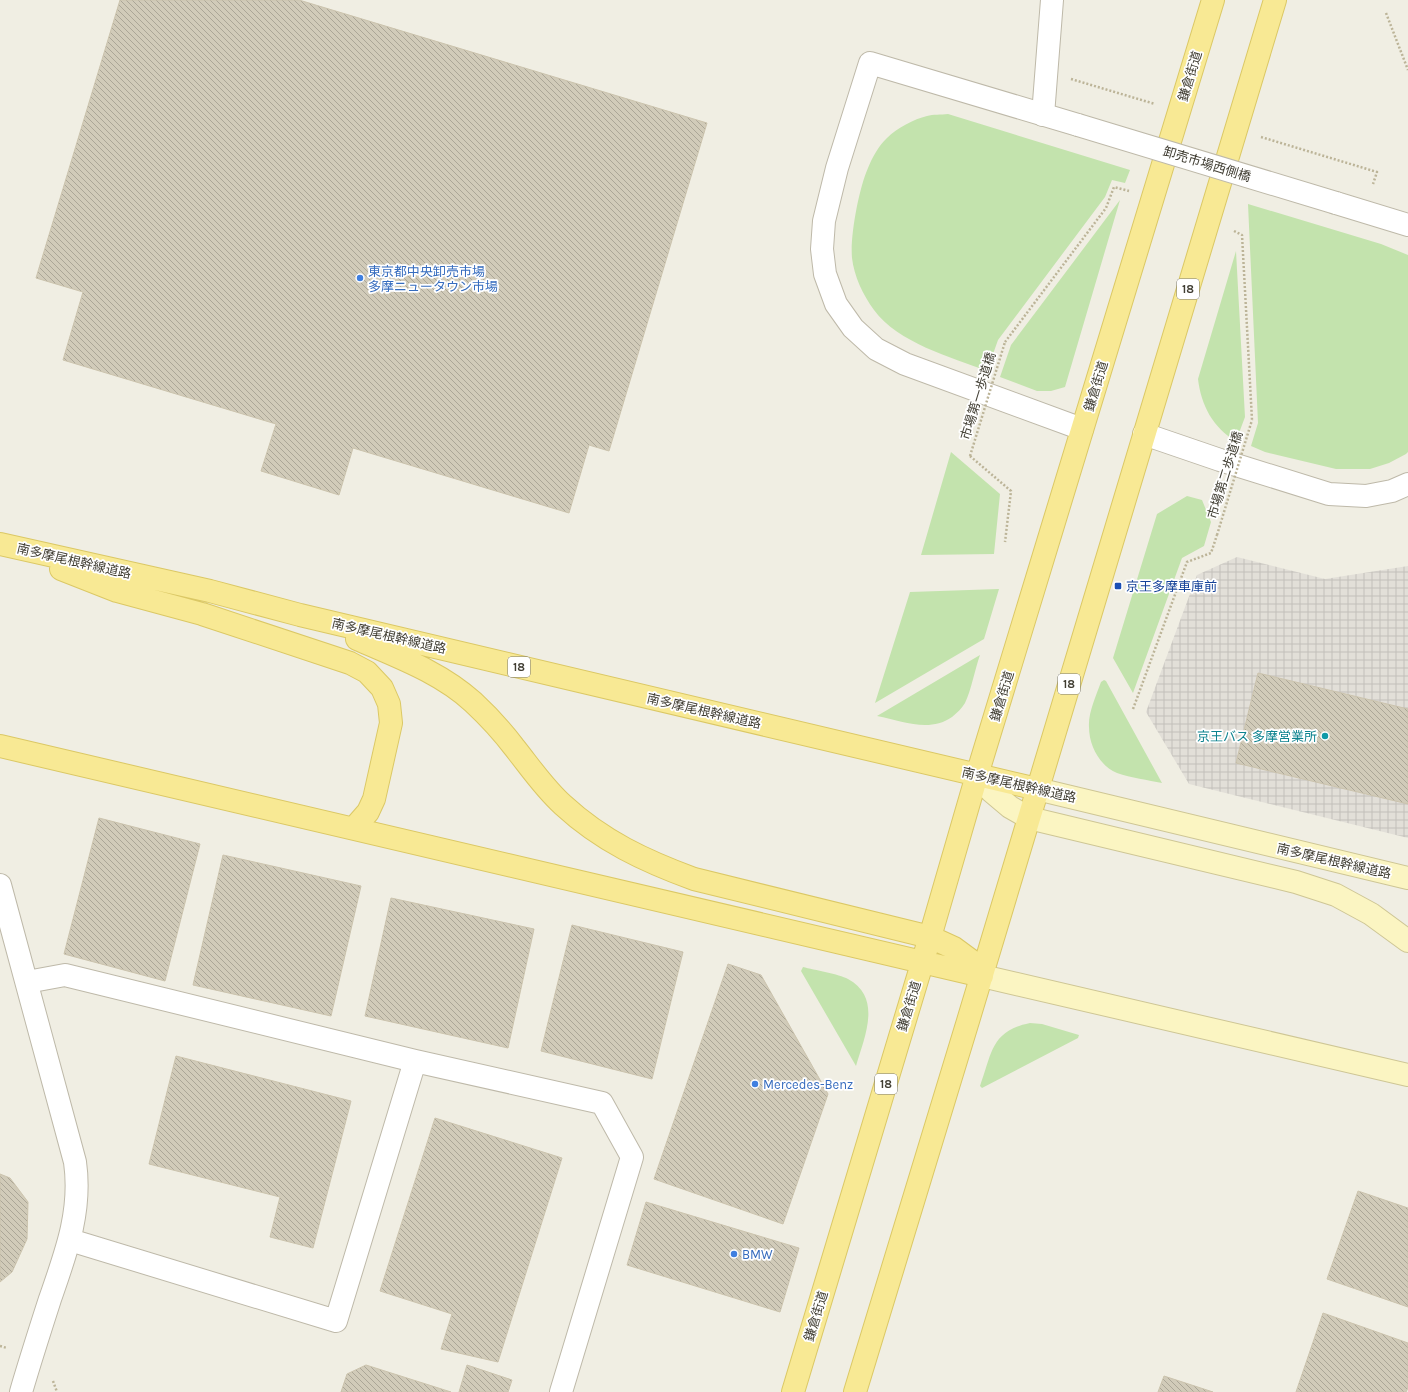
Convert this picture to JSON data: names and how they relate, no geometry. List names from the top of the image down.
{
  "streets": {
    "main road": ["鎌倉街道", "18", "南多摩尾根幹線道路"],
    "street": ["卸売市場西側橋"],
    "path": ["市場第一歩道橋", "市場第二歩道橋"]
  },
  "crossings": [
    ["鎌倉街道", "卸売市場西側橋"],
    ["鎌倉街道", "南多摩尾根幹線道路"],
    ["18", "南多摩尾根幹線道路"]
  ],
  "places": {
    "other": [
      "東京都中央卸売市場 多摩ニュータウン市場",
      "京王バス 多摩営業所",
      "Mercedes-Benz",
      "BMW"
    ],
    "transit": ["京王多摩車庫前"]
  }
}
